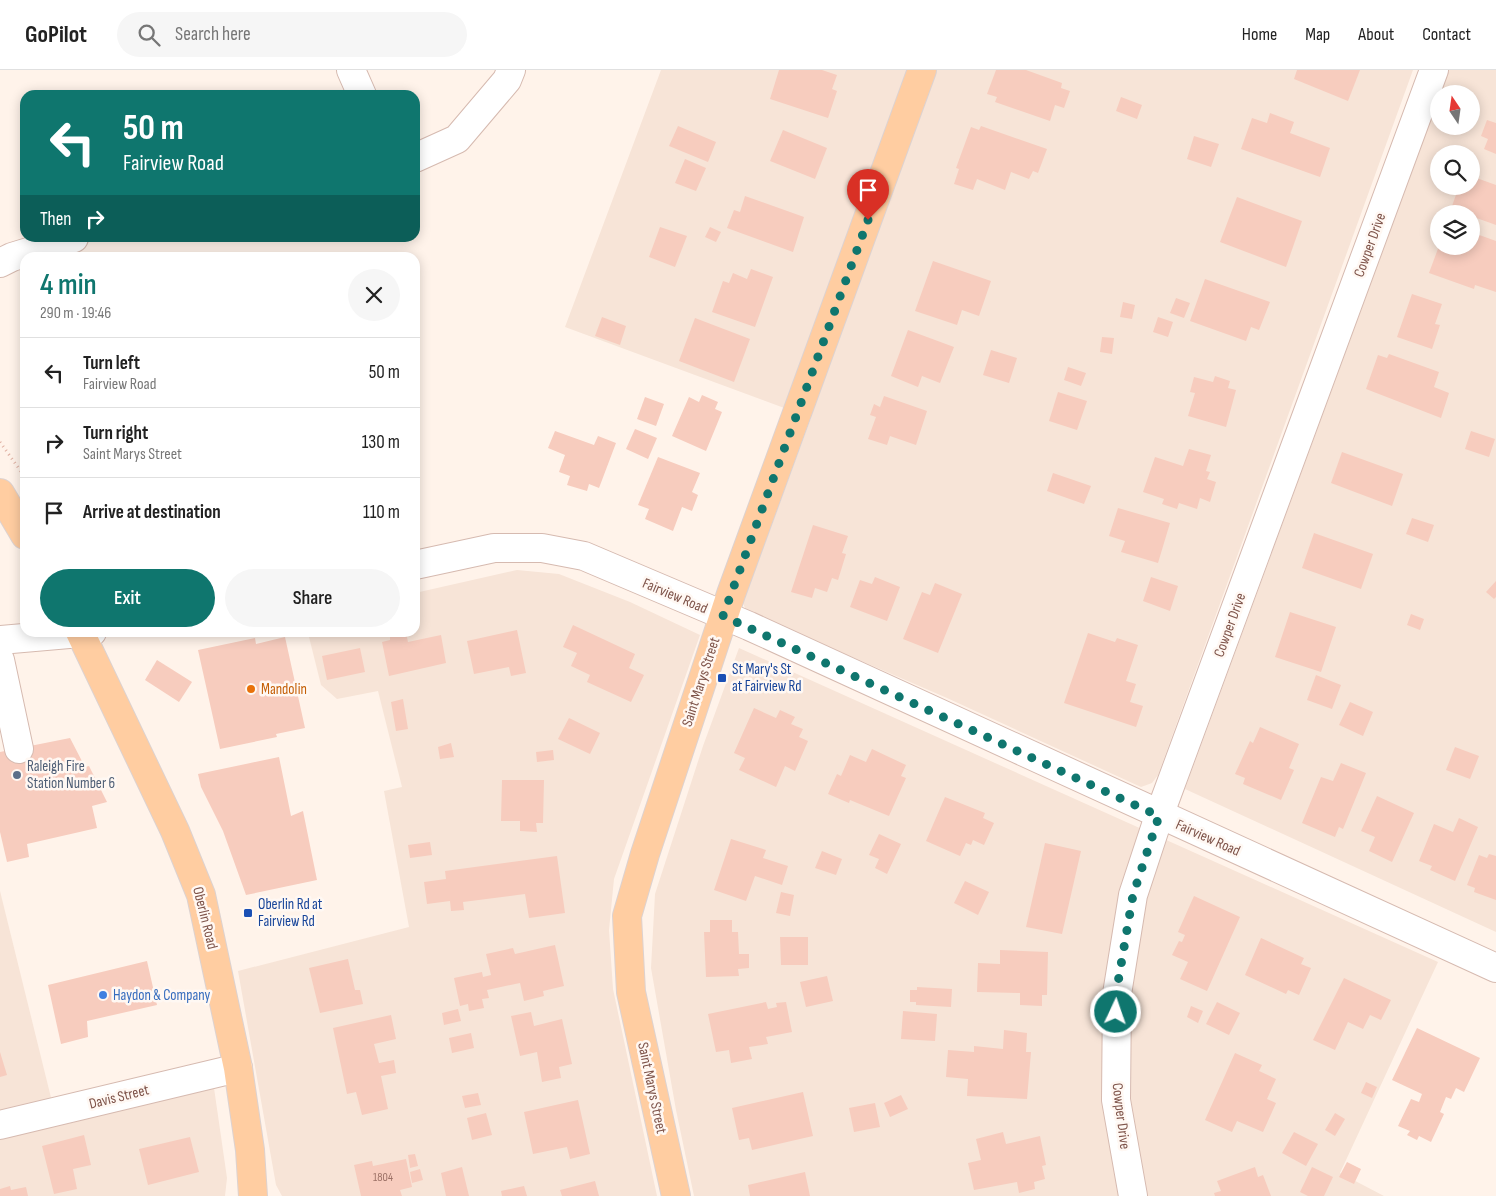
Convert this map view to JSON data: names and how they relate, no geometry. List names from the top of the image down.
{
  "streets": {
    "main road": ["Saint Marys Street", "Oberlin Road"],
    "street": ["Cowper Drive", "Fairview Road", "Davis Street"]
  },
  "crossings": [
    ["Cowper Drive", "Fairview Road"],
    ["Fairview Road", "Saint Marys Street"],
    ["Oberlin Road", "Davis Street"]
  ],
  "places": {
    "transit": ["St Mary's St at Fairview Rd", "Oberlin Rd at Fairview Rd"],
    "other": ["Mandolin", "Raleigh Fire Station Number 6", "Haydon & Company"]
  },
  "house_numbers": ["1804"],
  "north": "top",
  "page": {
    "header": "GoPilot",
    "search": "Search here",
    "nav": [
      "Home",
      "Map",
      "About",
      "Contact"
    ],
    "turn": ["50 m", "Fairview Road"],
    "then": "Then",
    "heading": ["4 min", "290 m · 19:46"],
    "list": [
      {
        "name": "Turn left",
        "note": "Fairview Road",
        "value": "50 m"
      },
      {
        "name": "Turn right",
        "note": "Saint Marys Street",
        "value": "130 m"
      },
      {
        "name": "Arrive at destination",
        "value": "110 m"
      }
    ],
    "buttons": ["Exit", "Share"]
  }
}
